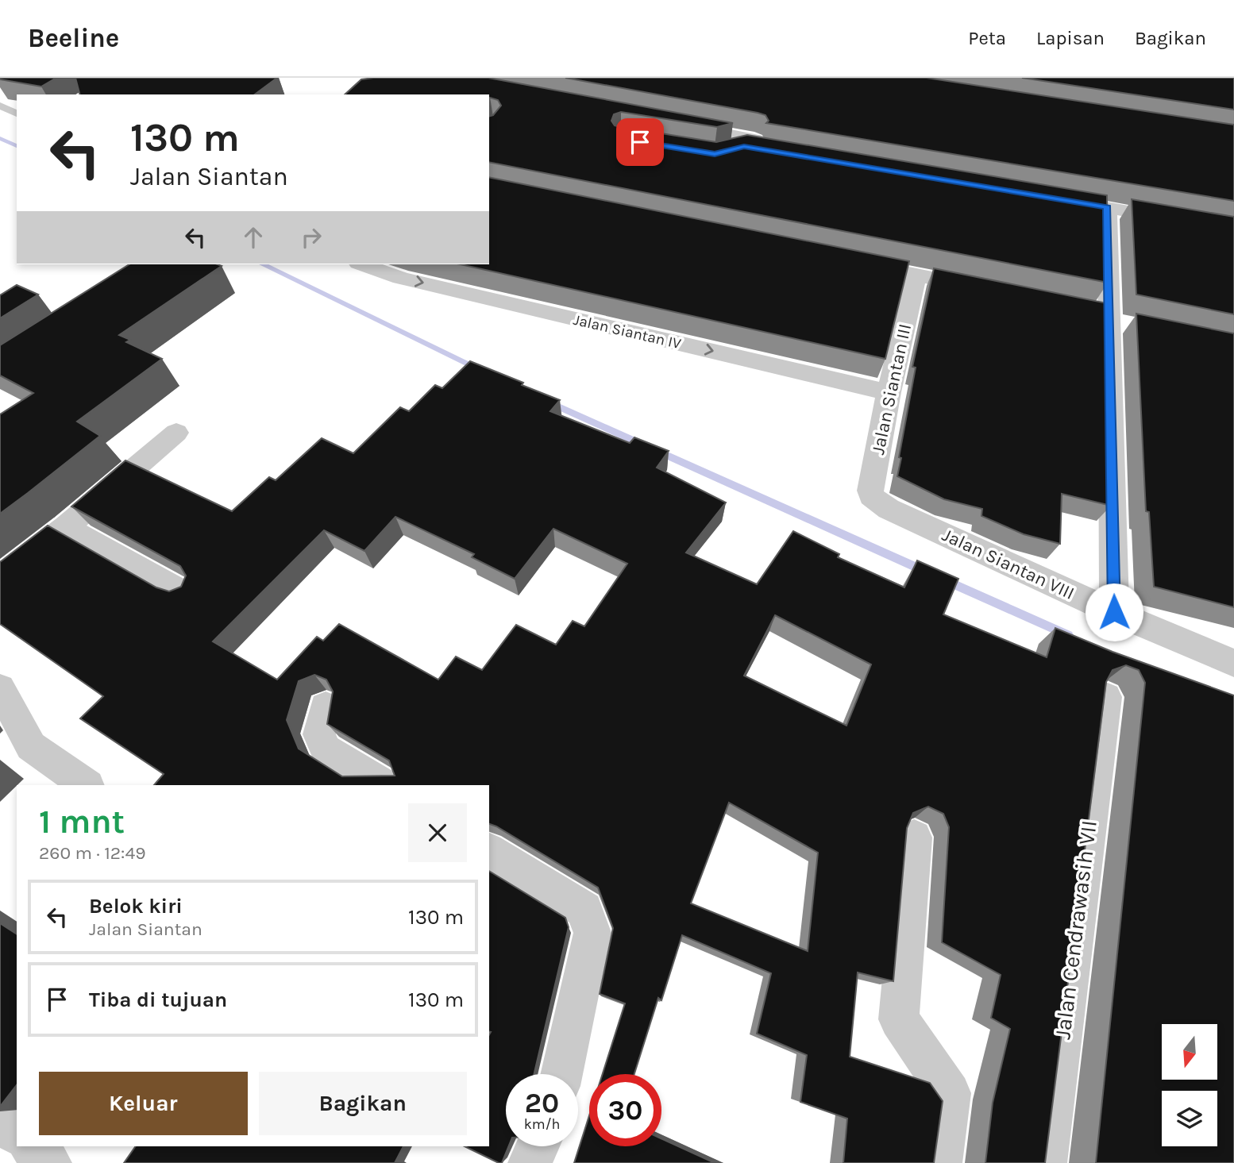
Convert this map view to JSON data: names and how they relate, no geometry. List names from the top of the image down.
{
  "streets": {
    "street": [
      "Jalan Siantan IV",
      "Jalan Siantan III",
      "Jalan Siantan VIII",
      "Jalan Cendrawasih VII"
    ]
  },
  "crossings": [
    ["Jalan Siantan IV", "Jalan Siantan III"],
    ["Jalan Siantan III", "Jalan Siantan VIII"]
  ],
  "one_way": ["Jalan Siantan IV"],
  "north": "bottom",
  "page": {
    "header": "Beeline",
    "nav": ["Peta", "Lapisan", "Bagikan"],
    "turn": ["130 m", "Jalan Siantan"],
    "heading": ["1 mnt", "260 m · 12:49"],
    "list": [
      {
        "name": "Belok kiri",
        "note": "Jalan Siantan",
        "value": "130 m"
      },
      {
        "name": "Tiba di tujuan",
        "value": "130 m"
      }
    ],
    "buttons": ["Keluar", "Bagikan"],
    "speed": "20 km/h",
    "limit": "30"
  }
}
